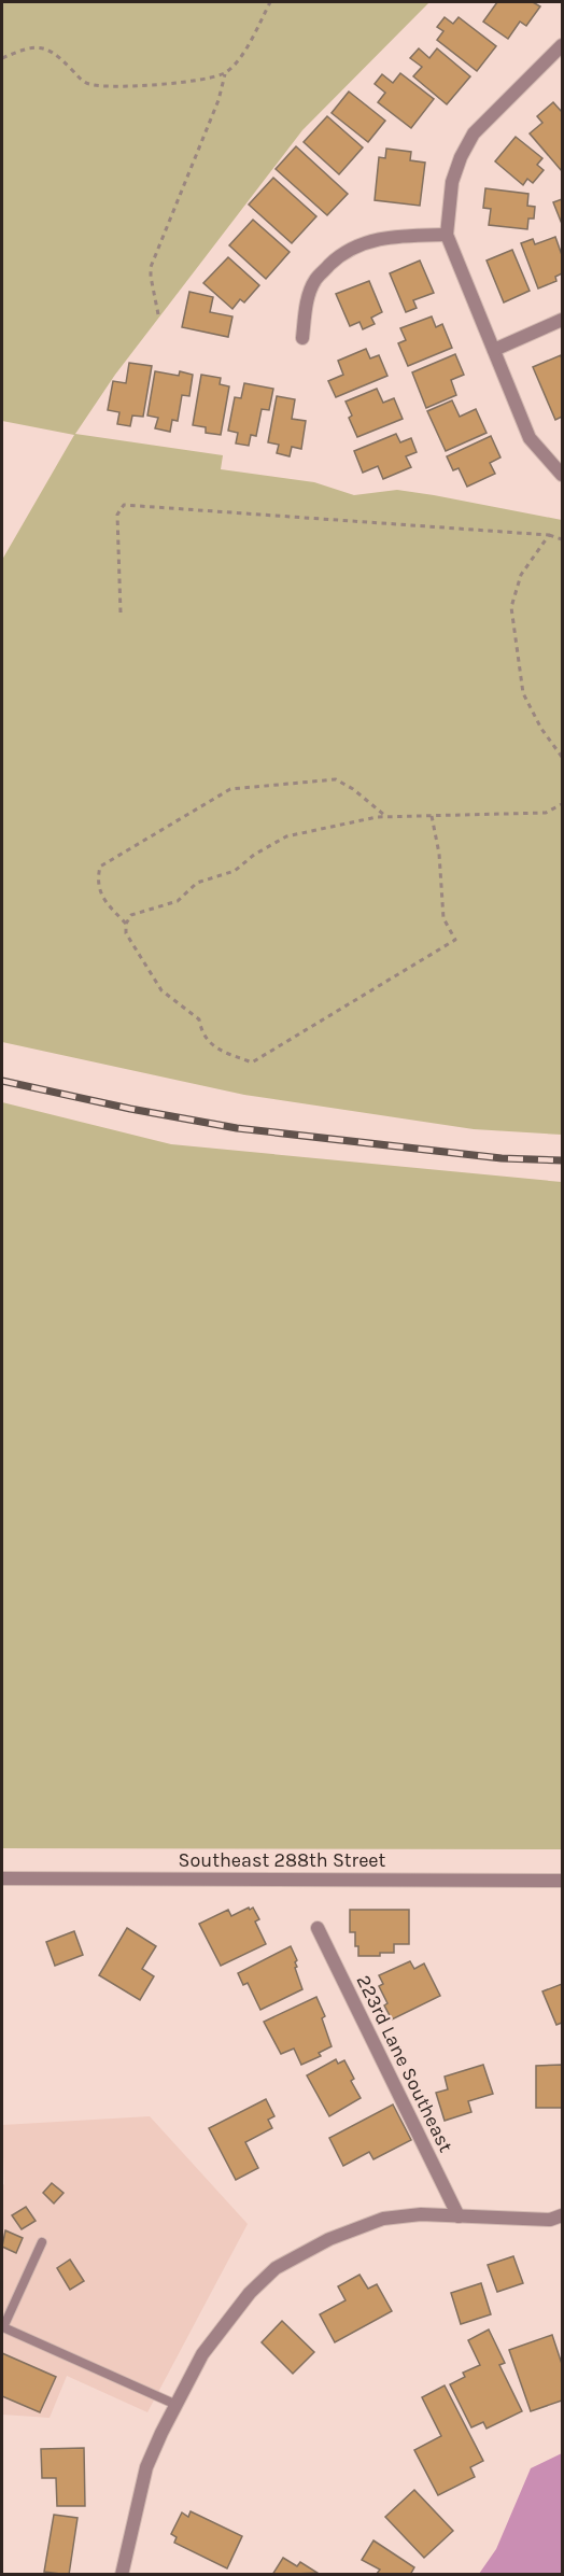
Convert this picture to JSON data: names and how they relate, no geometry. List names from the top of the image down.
{
  "streets": {
    "street": ["Southeast 288th Street", "223rd Lane Southeast"]
  }
}
